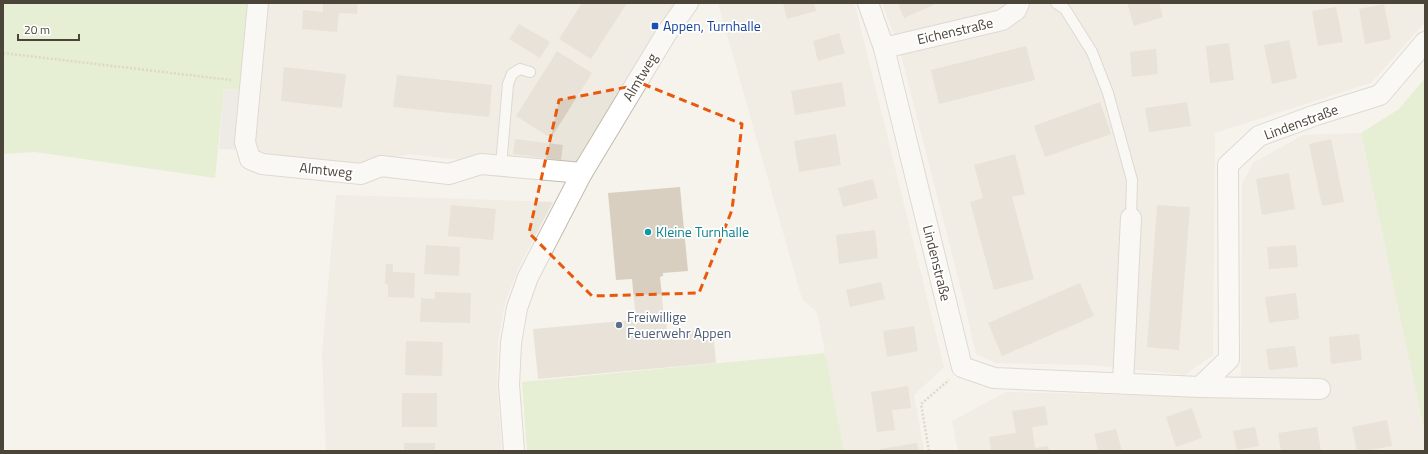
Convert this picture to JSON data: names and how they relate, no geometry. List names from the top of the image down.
{
  "streets": {
    "street": ["Eichenstraße", "Almtweg", "Lindenstraße"]
  },
  "crossings": [
    ["Eichenstraße", "Lindenstraße"]
  ],
  "places": {
    "transit": ["Appen, Turnhalle"],
    "other": ["Kleine Turnhalle", "Freiwillige Feuerwehr Appen"]
  },
  "scale_bar": "20 m"
}
